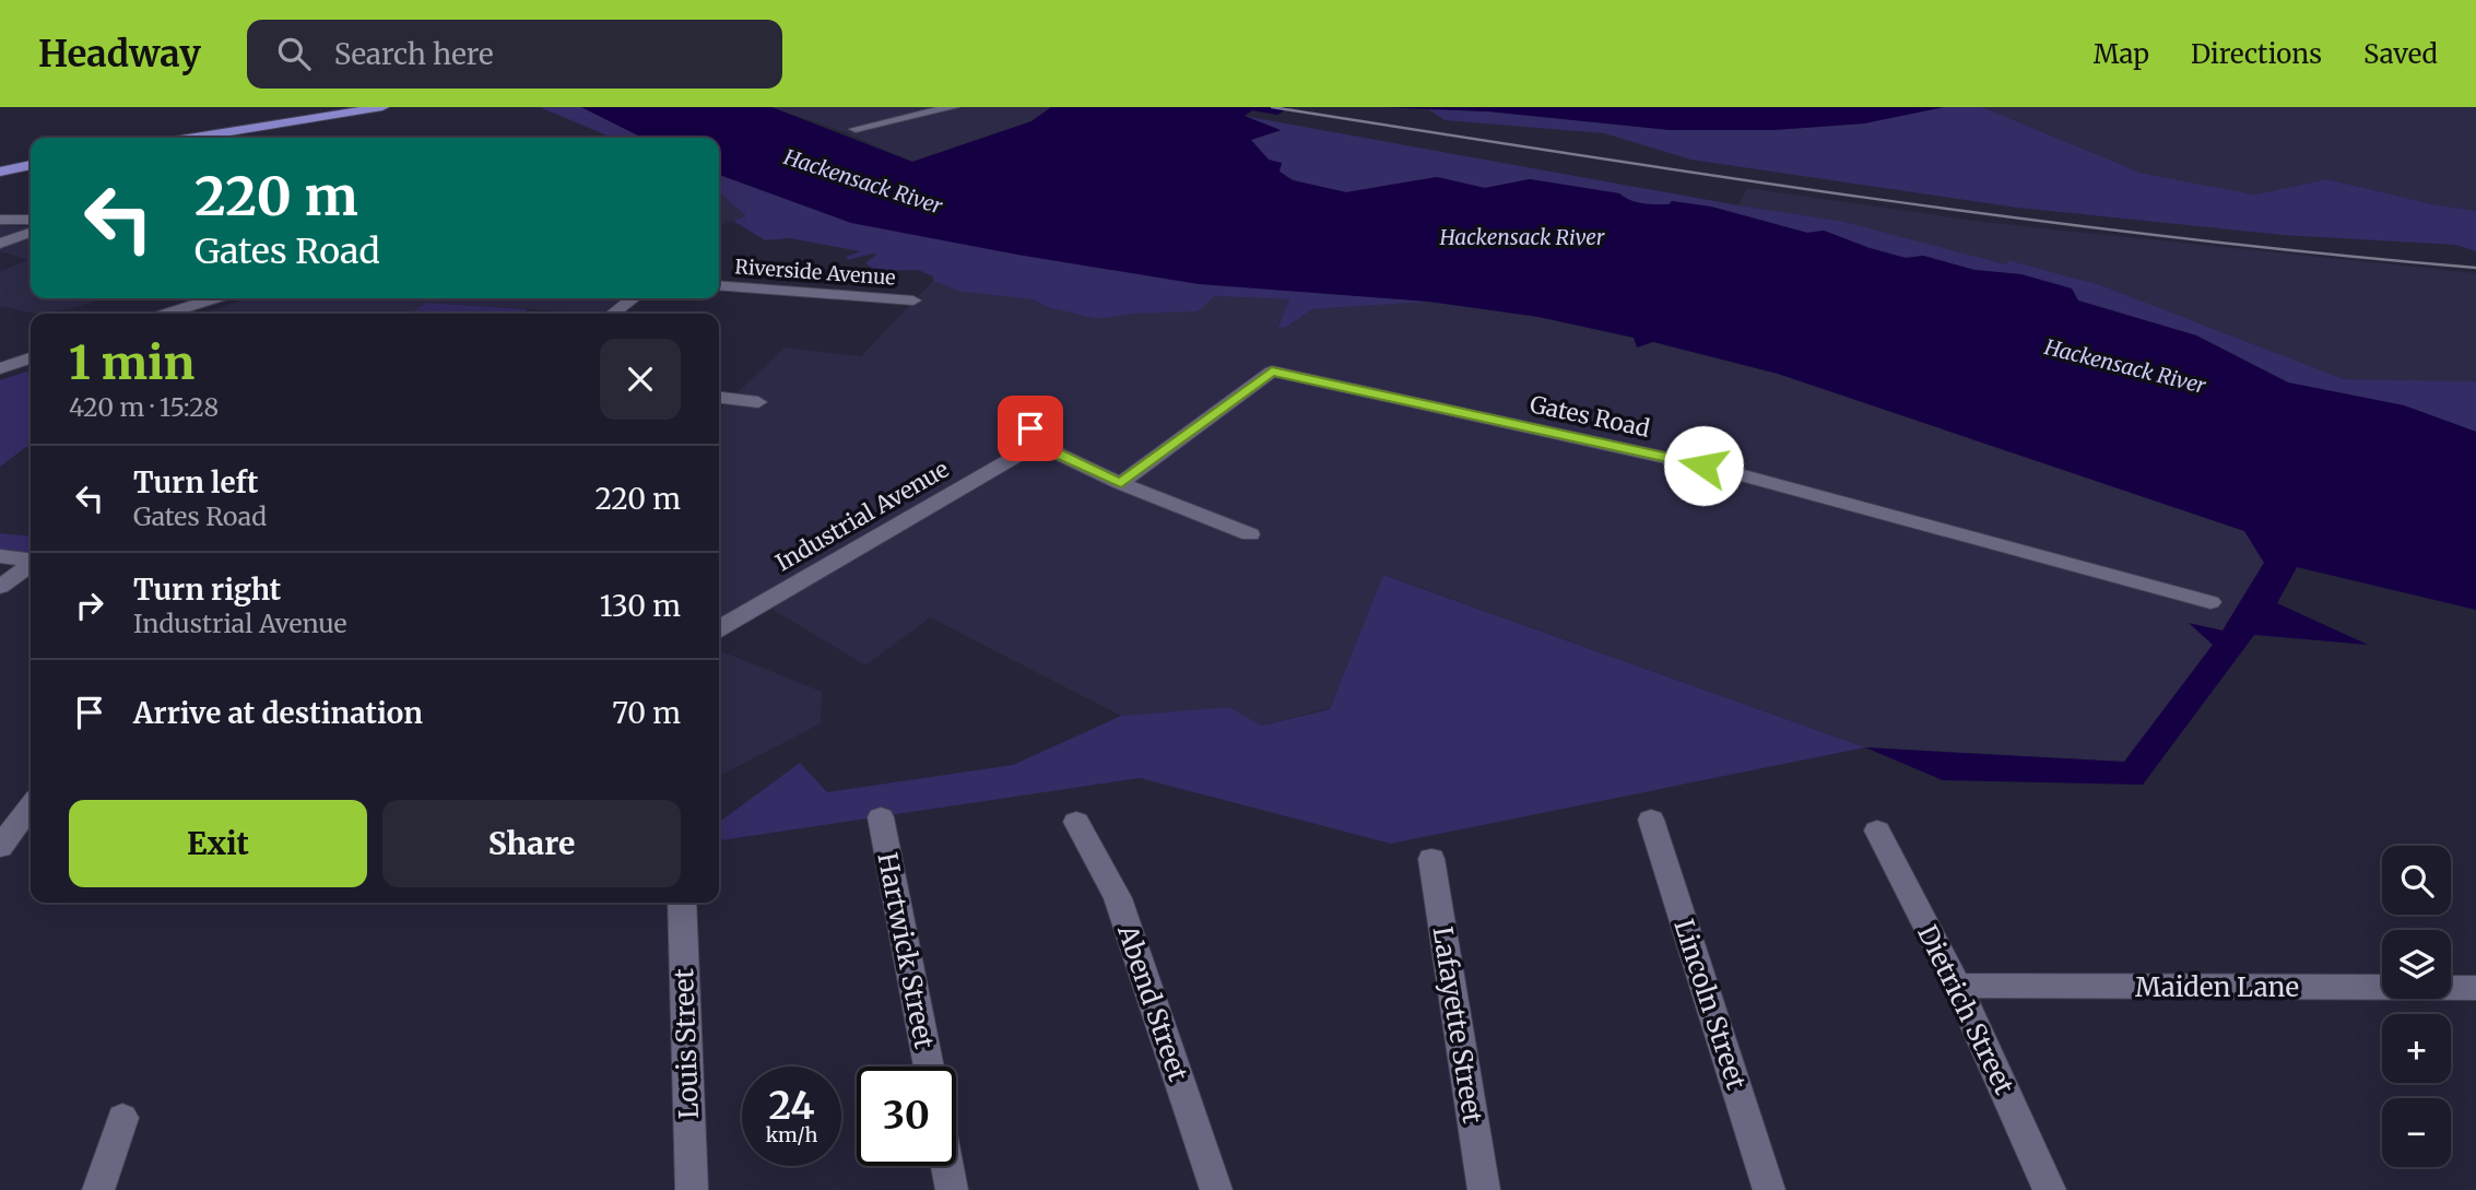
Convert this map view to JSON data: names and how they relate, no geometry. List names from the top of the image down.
{
  "streets": {
    "street": [
      "Riverside Avenue",
      "Gates Road",
      "Industrial Avenue",
      "Hartwick Street",
      "Maiden Lane",
      "Abend Street",
      "Lincoln Street",
      "Dietrich Street",
      "Lafayette Street",
      "Louis Street"
    ]
  },
  "crossings": [
    ["Gates Road", "Industrial Avenue"],
    ["Maiden Lane", "Dietrich Street"]
  ],
  "water": ["Hackensack River"],
  "page": {
    "header": "Headway",
    "search": "Search here",
    "nav": ["Map", "Directions", "Saved"],
    "turn": ["220 m", "Gates Road"],
    "heading": ["1 min", "420 m · 15:28"],
    "list": [
      {
        "name": "Turn left",
        "note": "Gates Road",
        "value": "220 m"
      },
      {
        "name": "Turn right",
        "note": "Industrial Avenue",
        "value": "130 m"
      },
      {
        "name": "Arrive at destination",
        "value": "70 m"
      }
    ],
    "buttons": ["Exit", "Share"],
    "map_buttons": ["+", "−"],
    "speed": "24 km/h",
    "limit": "30"
  }
}
